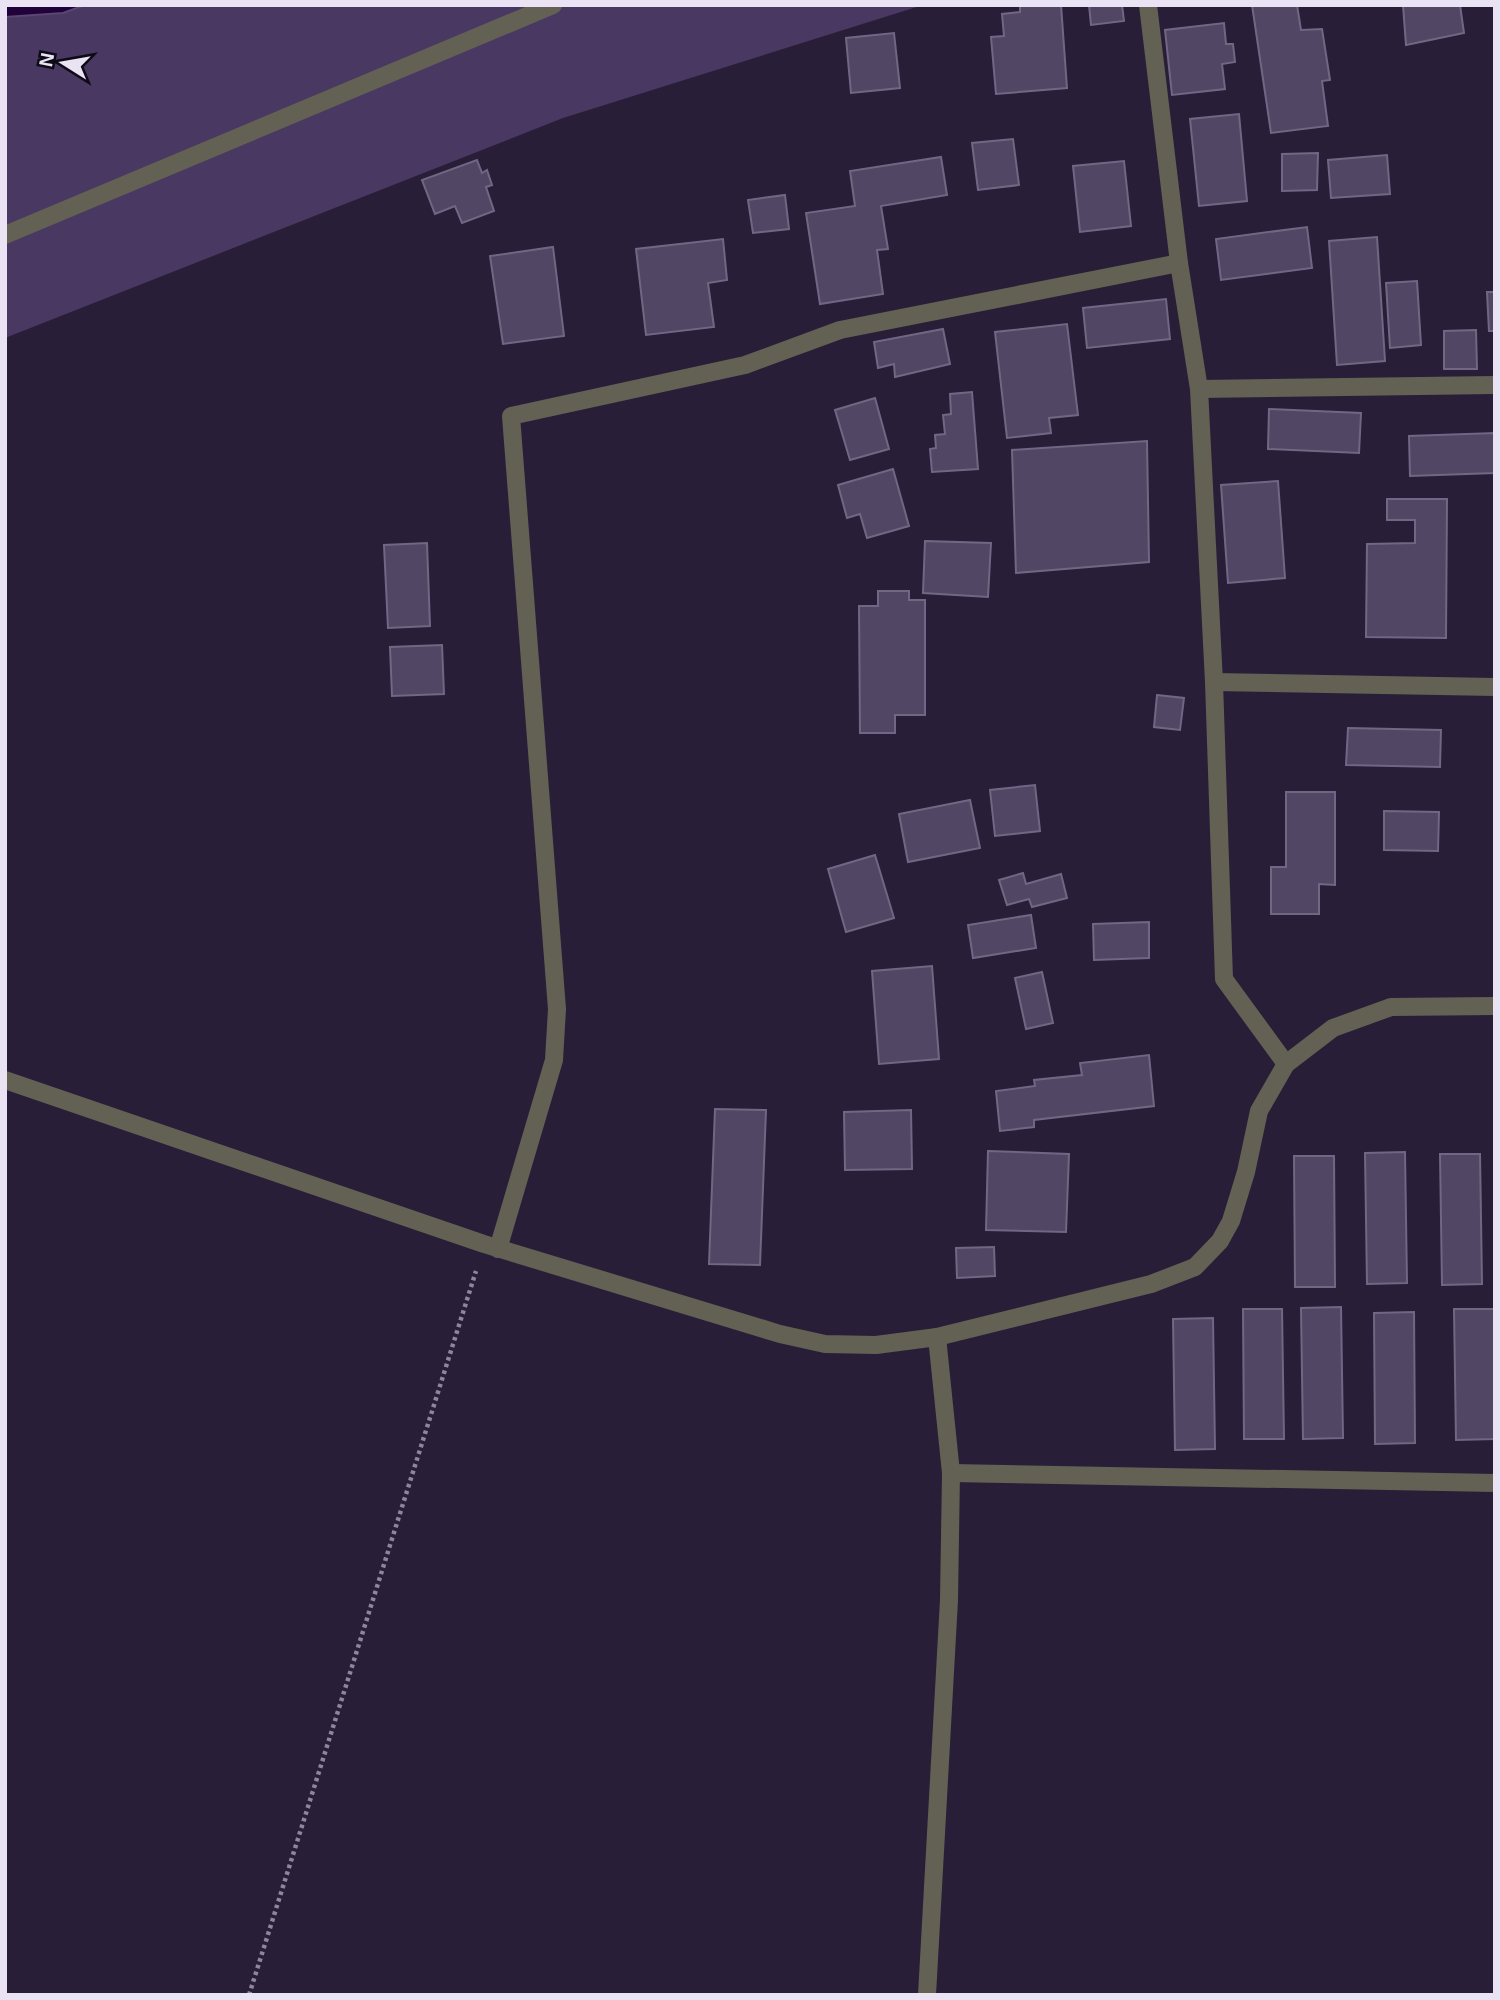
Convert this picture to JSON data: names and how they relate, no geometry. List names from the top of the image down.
{
  "north": "left"
}
